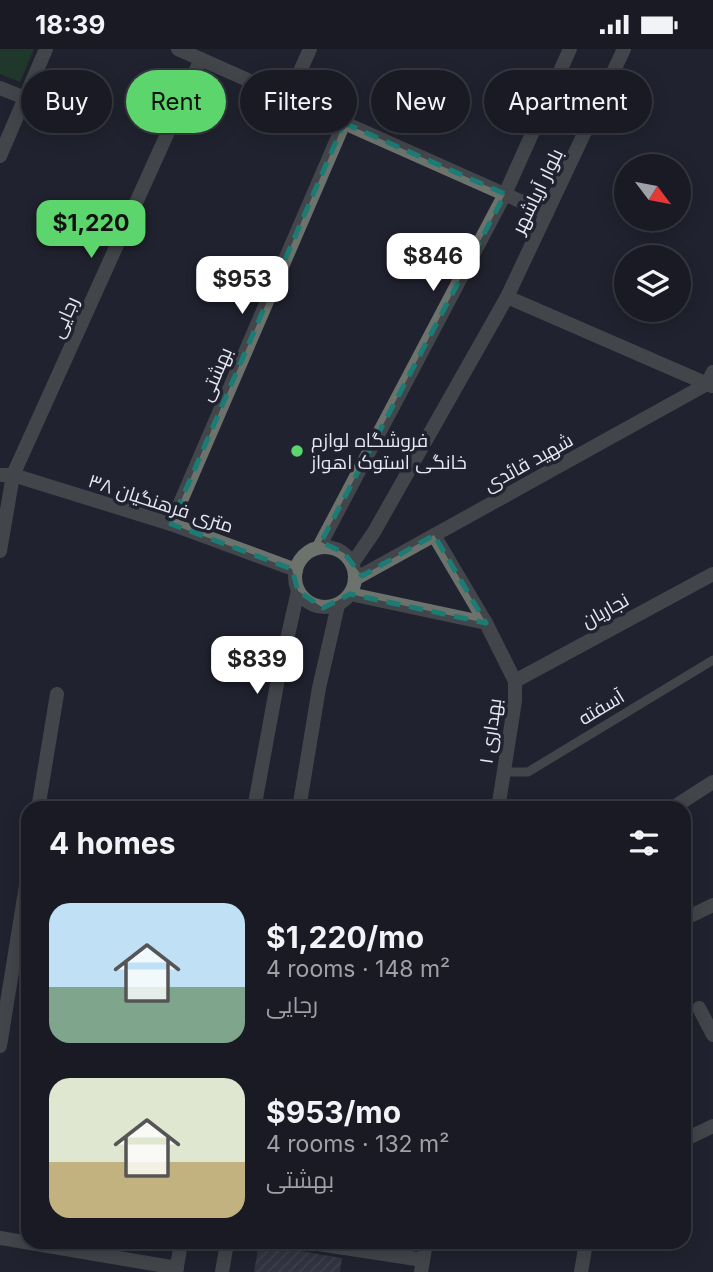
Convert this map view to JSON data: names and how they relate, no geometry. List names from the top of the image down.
{
  "streets": {
    "street": [
      "بلوار آریاشهر",
      "رجایی",
      "بهشتی",
      "شهید قائدی",
      "۳۸ متری فرهنگیان",
      "نجاریان",
      "بهداری ۱"
    ],
    "lane": ["آسفته"]
  },
  "crossings": [
    ["بلوار آریاشهر", "شهید قائدی"],
    ["بلوار آریاشهر", "۳۸ متری فرهنگیان"],
    ["رجایی", "۳۸ متری فرهنگیان"],
    ["بهشتی", "۳۸ متری فرهنگیان"],
    ["شهید قائدی", "۳۸ متری فرهنگیان"],
    ["شهید قائدی", "بهداری ۱"],
    ["نجاریان", "بهداری ۱"],
    ["آسفته", "بهداری ۱"]
  ],
  "places": ["فروشگاه لوازم خانگی استوک اهواز"],
  "north": "bottom right",
  "page": {
    "status": "18:39",
    "chip": [
      "Buy",
      "Rent",
      "Filters",
      "New",
      "Apartment"
    ],
    "price": [
      "$1,220",
      "$846",
      "$953",
      "$839"
    ],
    "heading": "4 homes",
    "list": [
      {
        "name": "$1,220/mo",
        "note": "4 rooms · 148 m² · رجایی"
      },
      {
        "name": "$953/mo",
        "note": "4 rooms · 132 m² · بهشتی"
      }
    ]
  }
}
